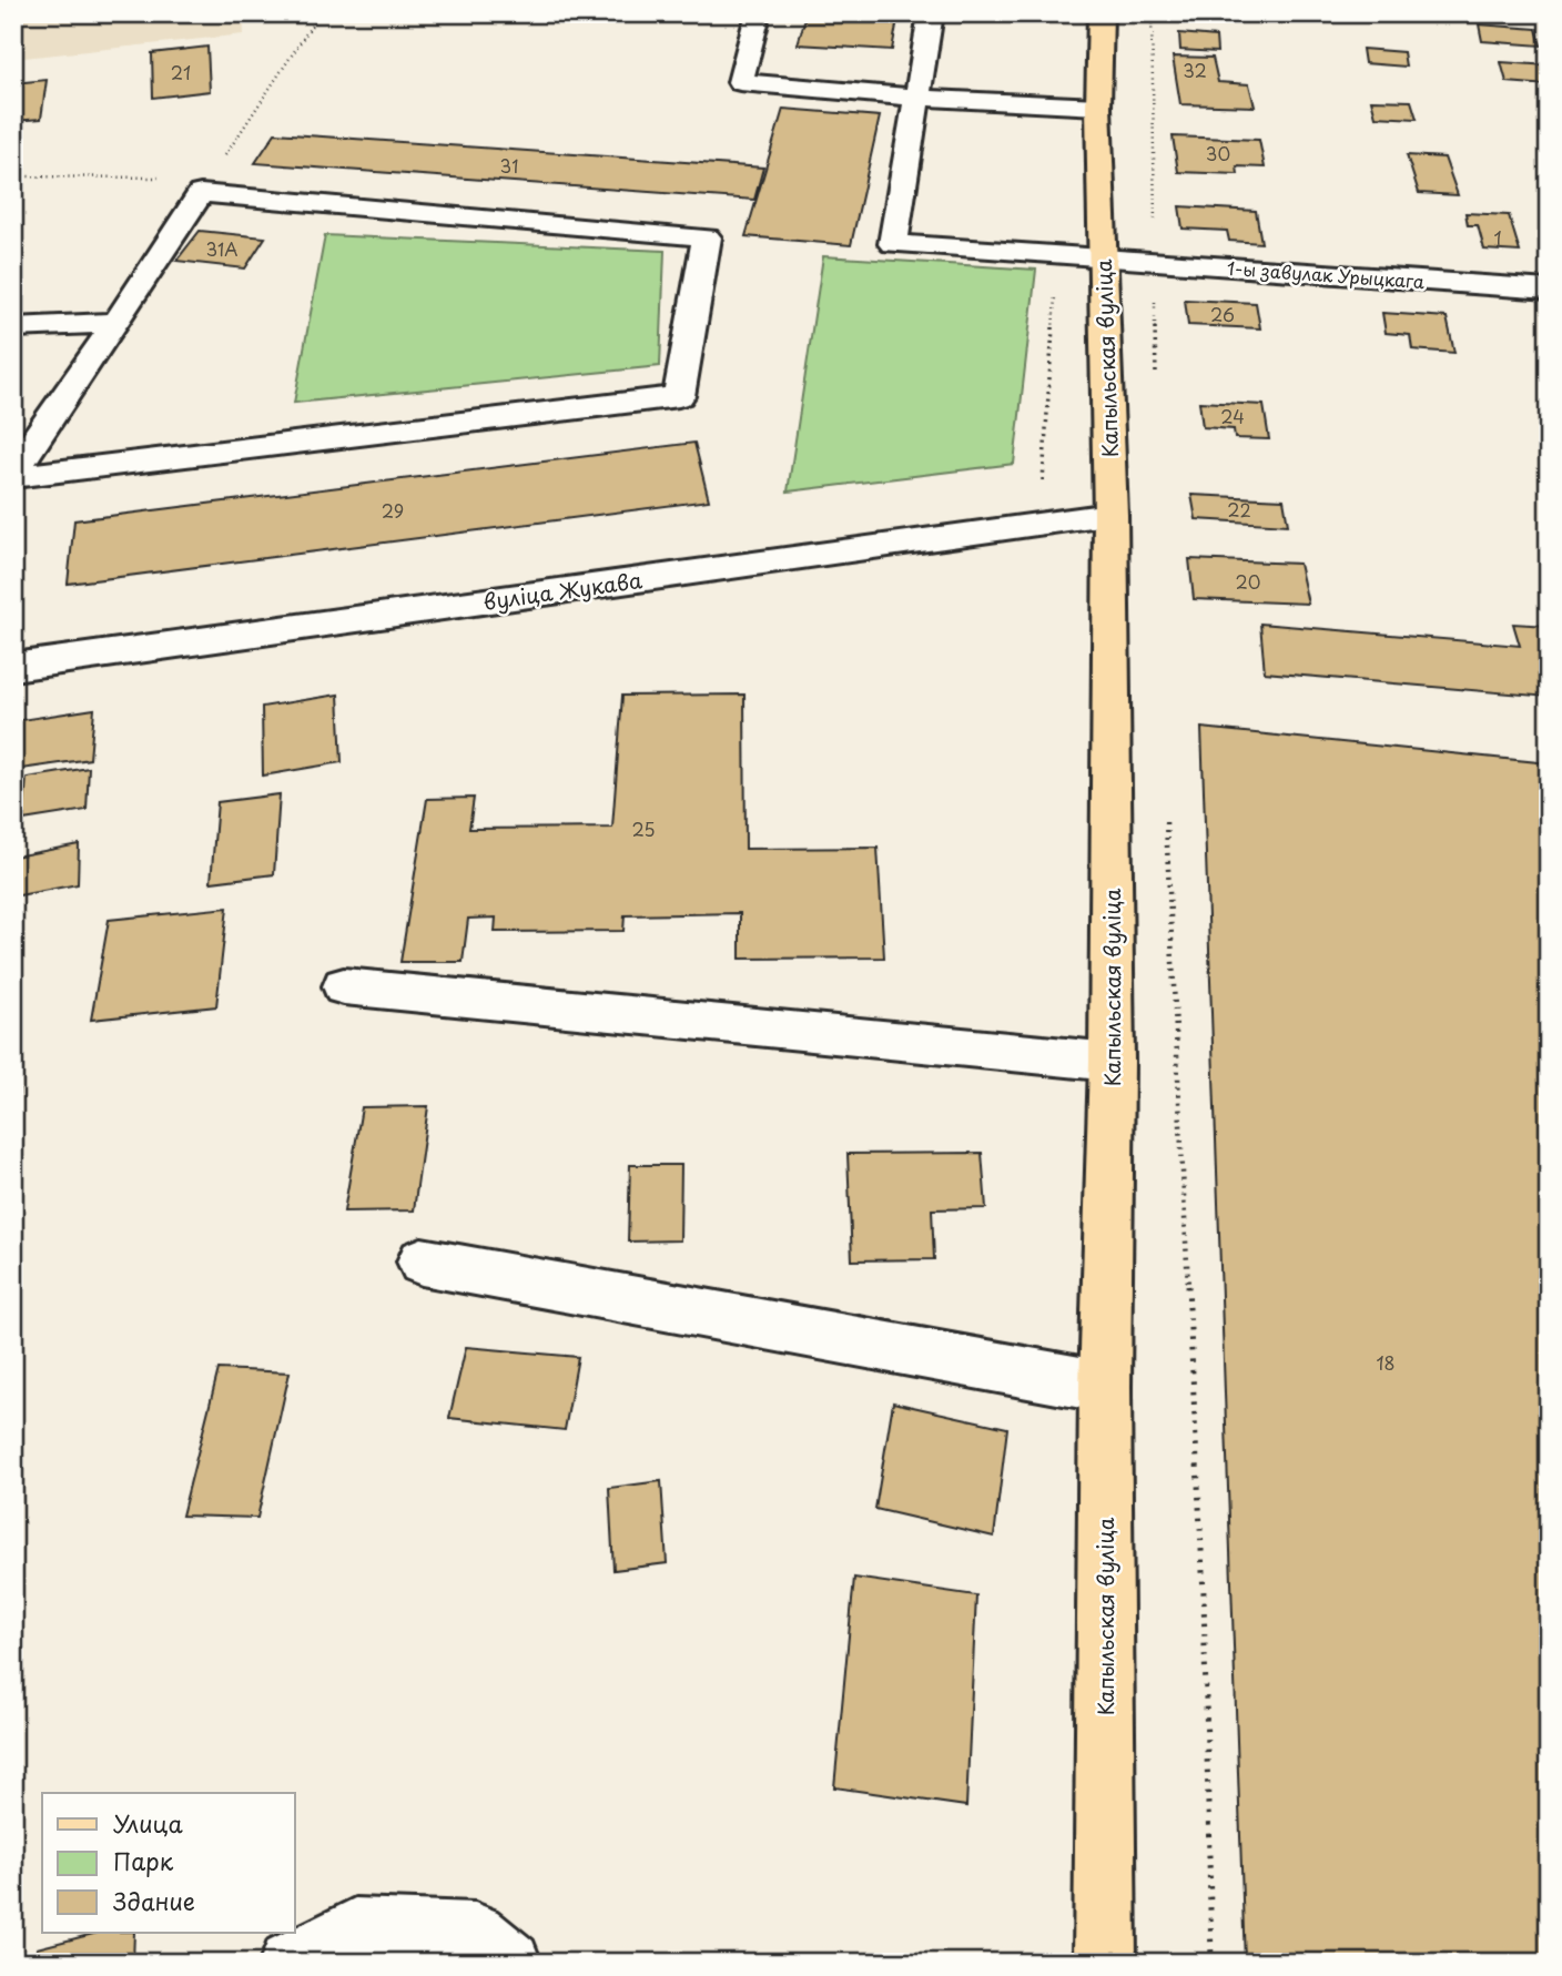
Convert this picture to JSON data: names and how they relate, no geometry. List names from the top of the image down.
{
  "streets": {
    "main road": ["Капыльская вуліца"],
    "street": ["1-ы завулак Урыцкага", "вуліца Жукава"]
  },
  "crossings": [
    ["1-ы завулак Урыцкага", "Капыльская вуліца"],
    ["Капыльская вуліца", "вуліца Жукава"]
  ],
  "house_numbers": [
    "32",
    "21",
    "30",
    "31",
    "1",
    "31А",
    "26",
    "24",
    "22",
    "29",
    "20",
    "25",
    "18"
  ],
  "legend": ["Улица", "Парк", "Здание"]
}
